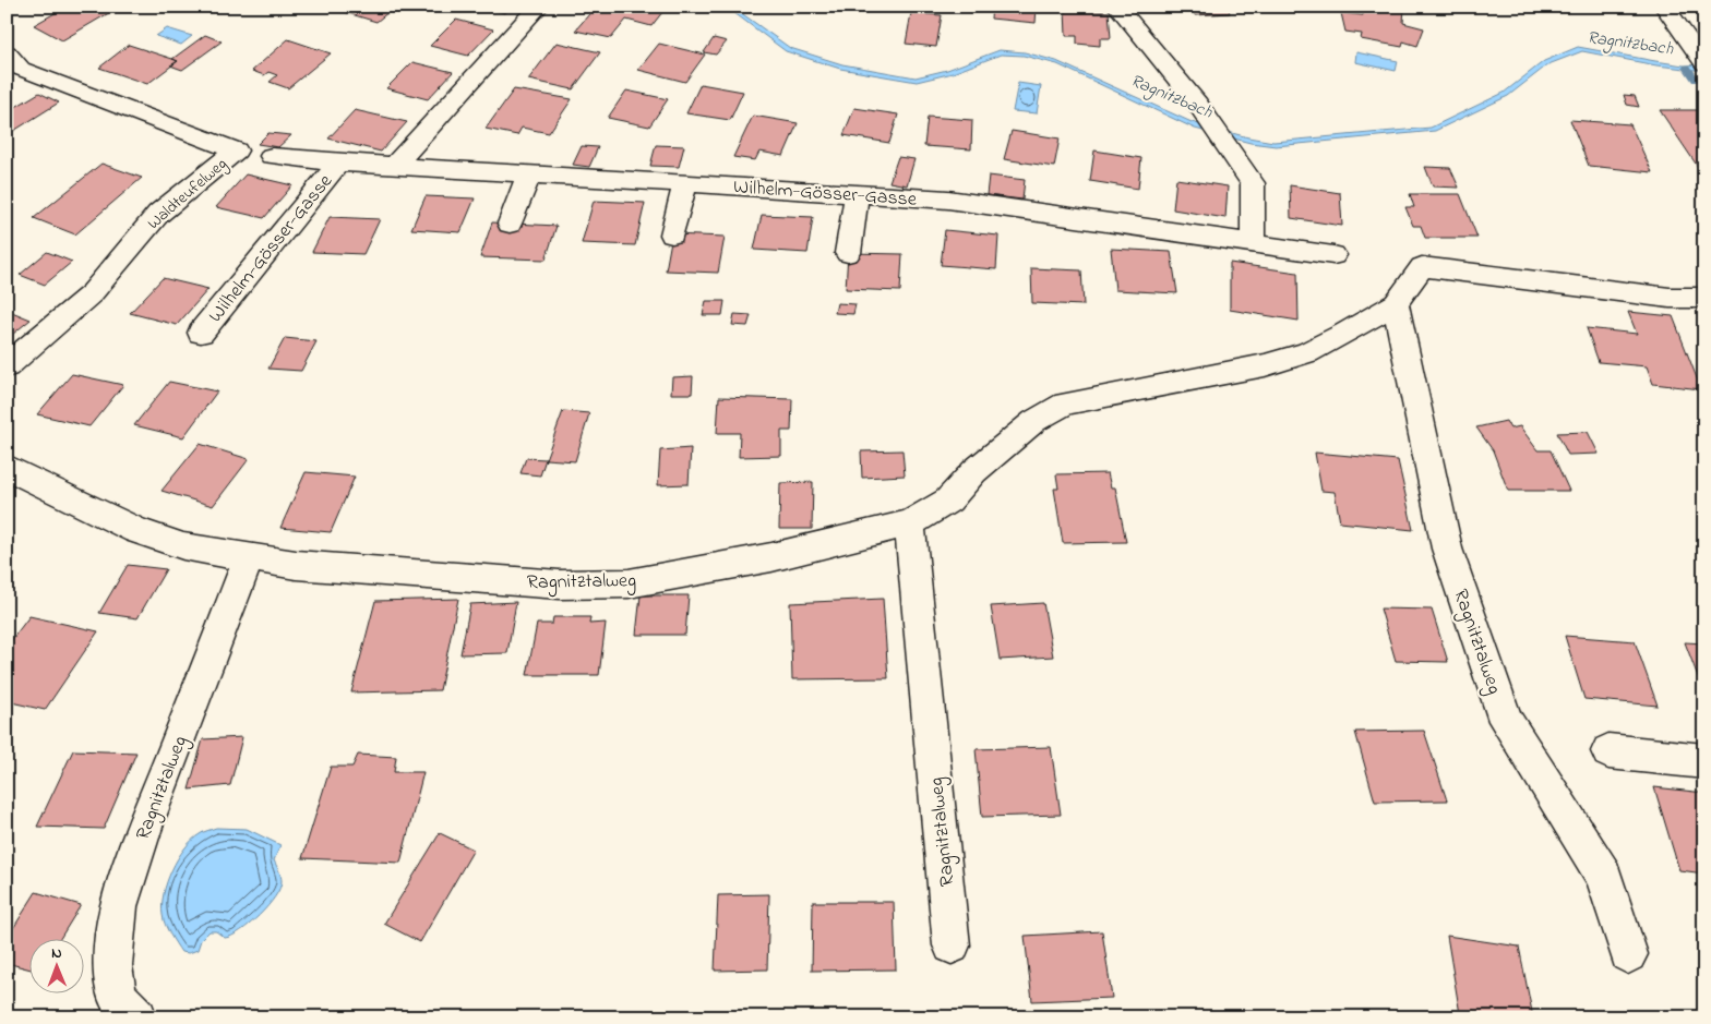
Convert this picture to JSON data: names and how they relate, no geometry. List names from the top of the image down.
{
  "streets": {
    "street": ["Wilhelm-Gösser-Gasse", "Waldteufelweg", "Ragnitztalweg"]
  },
  "water": ["Ragnitzbach"],
  "north": "top"
}
